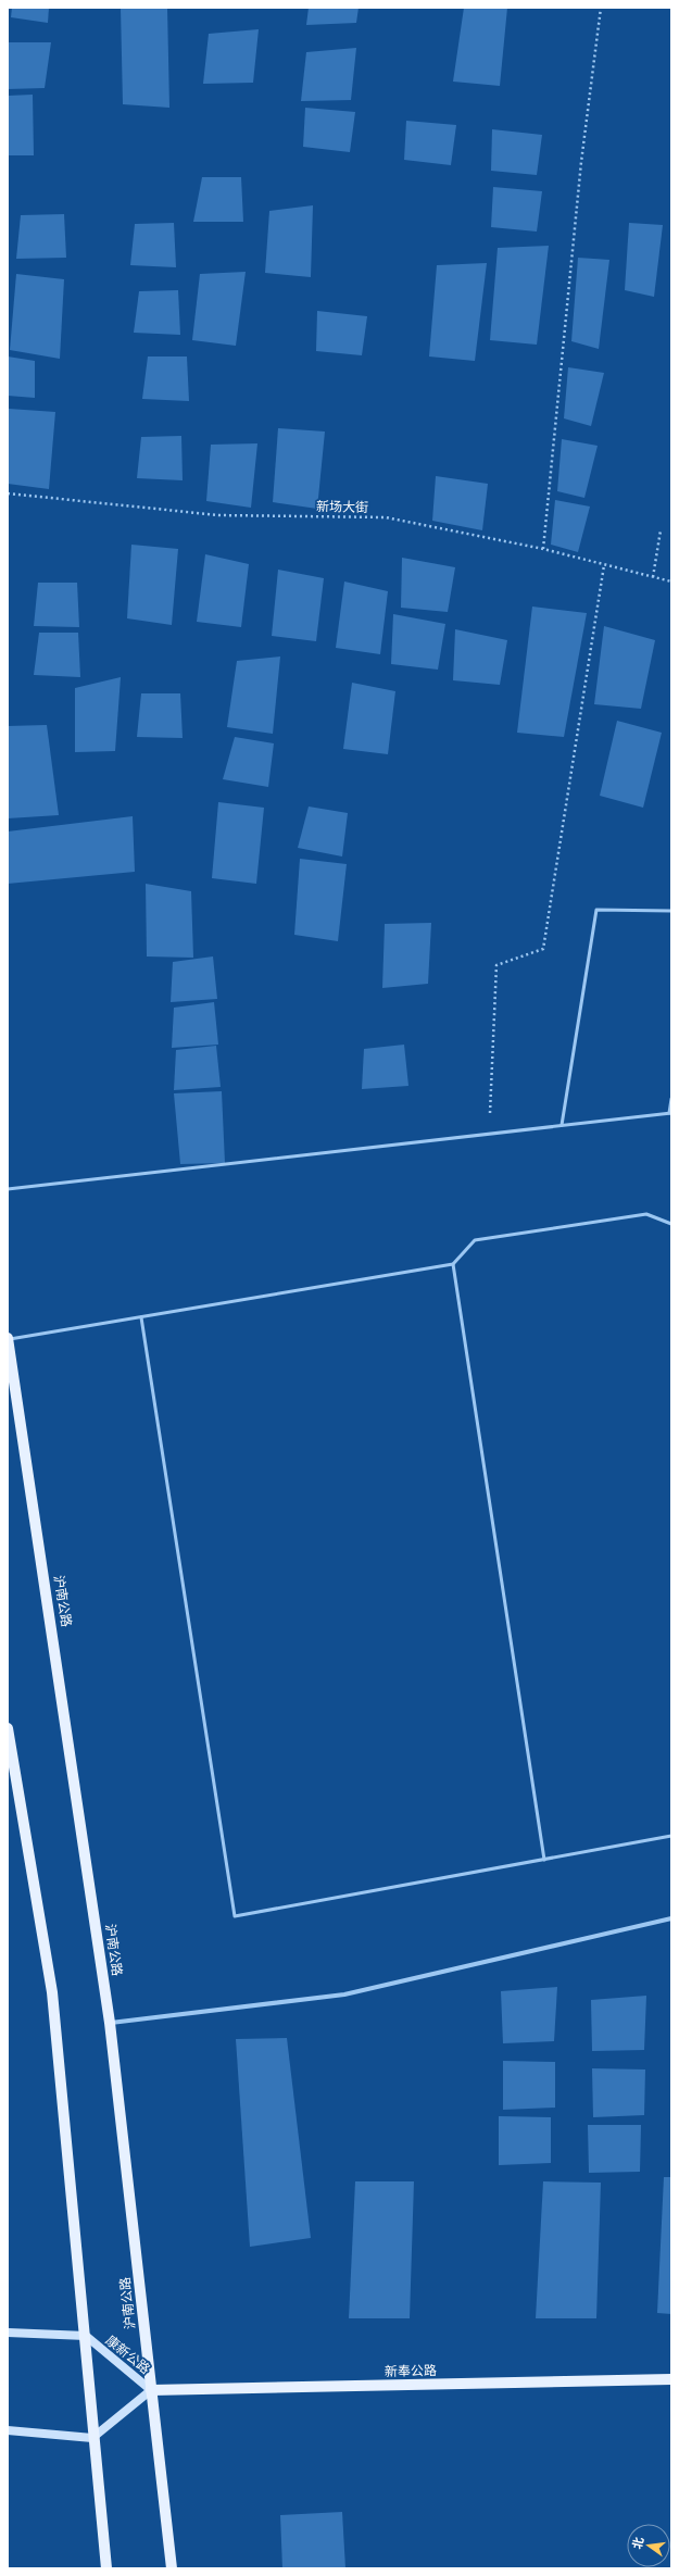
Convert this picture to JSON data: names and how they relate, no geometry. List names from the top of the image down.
{
  "streets": {
    "main road": ["沪南公路", "康新公路", "新奉公路"],
    "path": ["新场大街"]
  },
  "crossings": [
    ["沪南公路", "康新公路"],
    ["沪南公路", "新奉公路"],
    ["康新公路", "新奉公路"]
  ],
  "north": "left"
}
